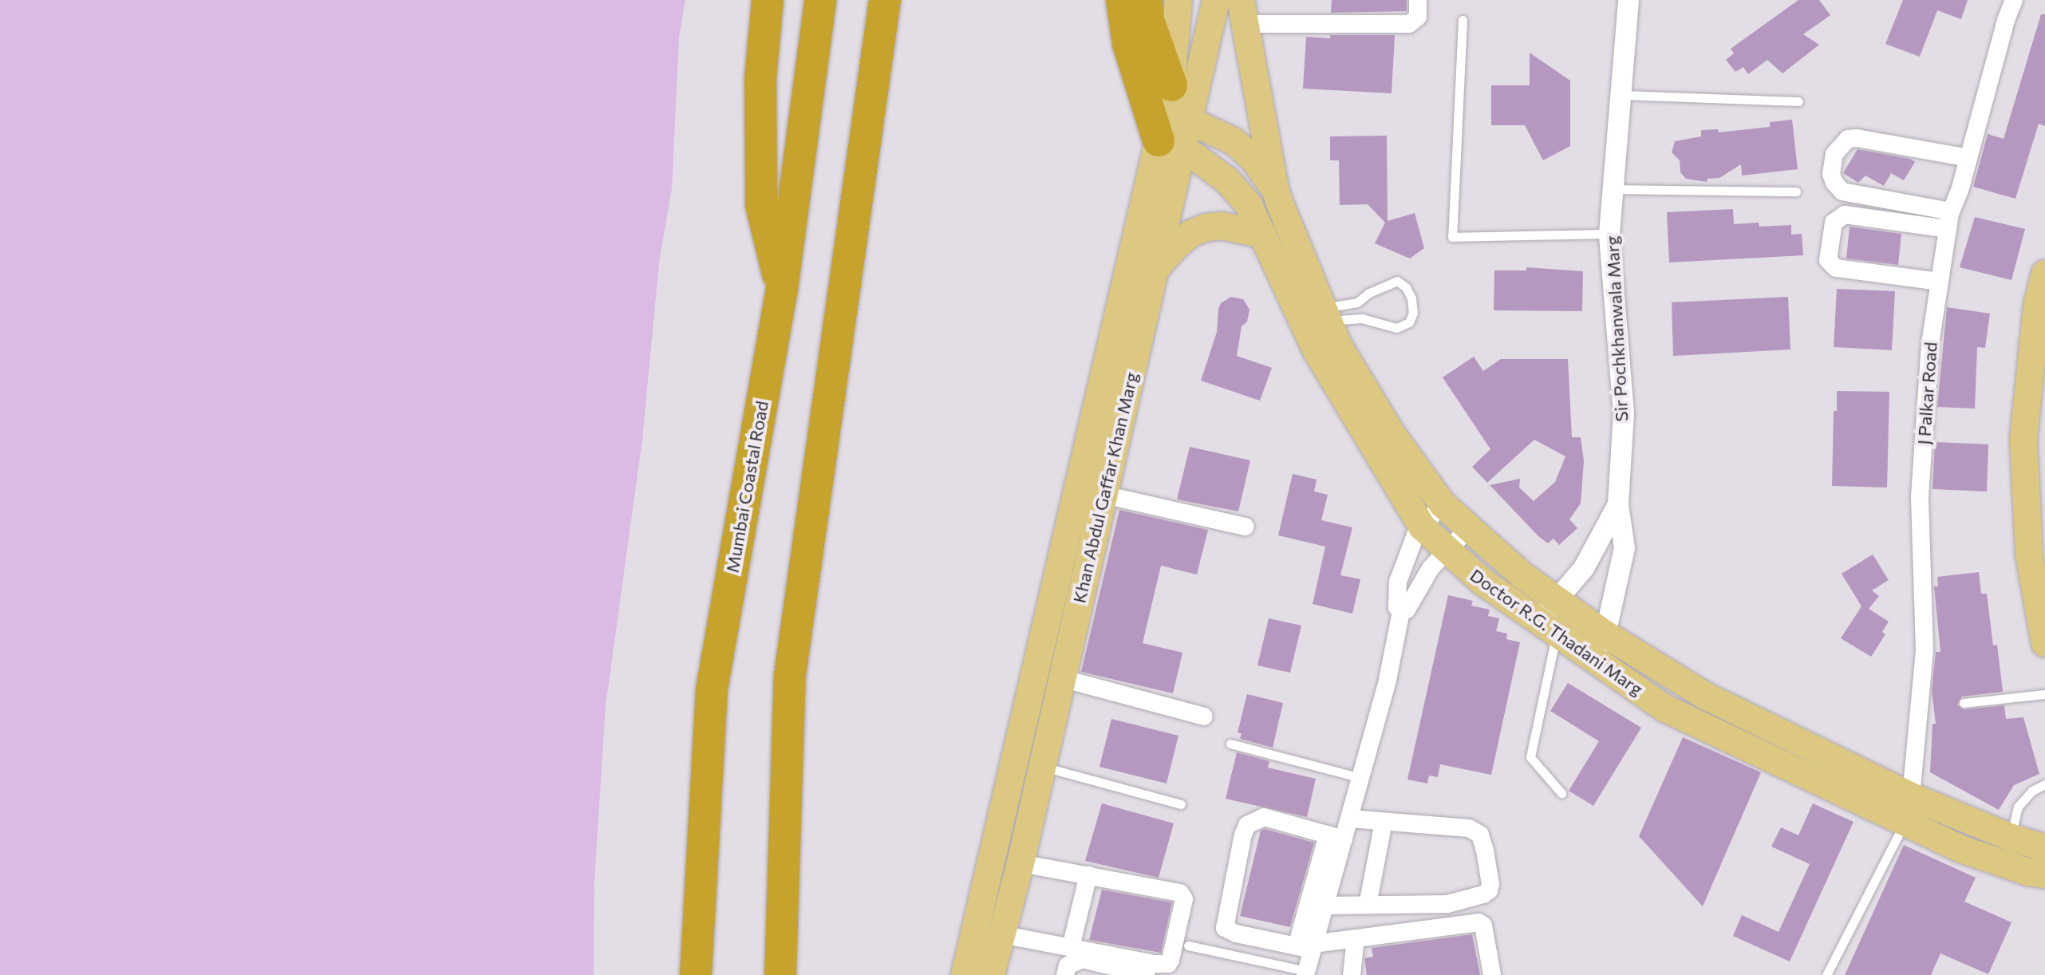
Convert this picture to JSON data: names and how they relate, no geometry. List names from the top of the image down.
{
  "streets": {
    "highway": ["Mumbai Coastal Road"],
    "main road": ["Khan Abdul Gaffar Khan Marg", "Doctor R.G. Thadani Marg"],
    "street": ["Sir Pochkhanwala Marg", "J Palkar Road"]
  },
  "crossings": [
    ["Sir Pochkhanwala Marg", "Doctor R.G. Thadani Marg"],
    ["J Palkar Road", "Doctor R.G. Thadani Marg"],
    ["Khan Abdul Gaffar Khan Marg", "Doctor R.G. Thadani Marg"]
  ]
}
